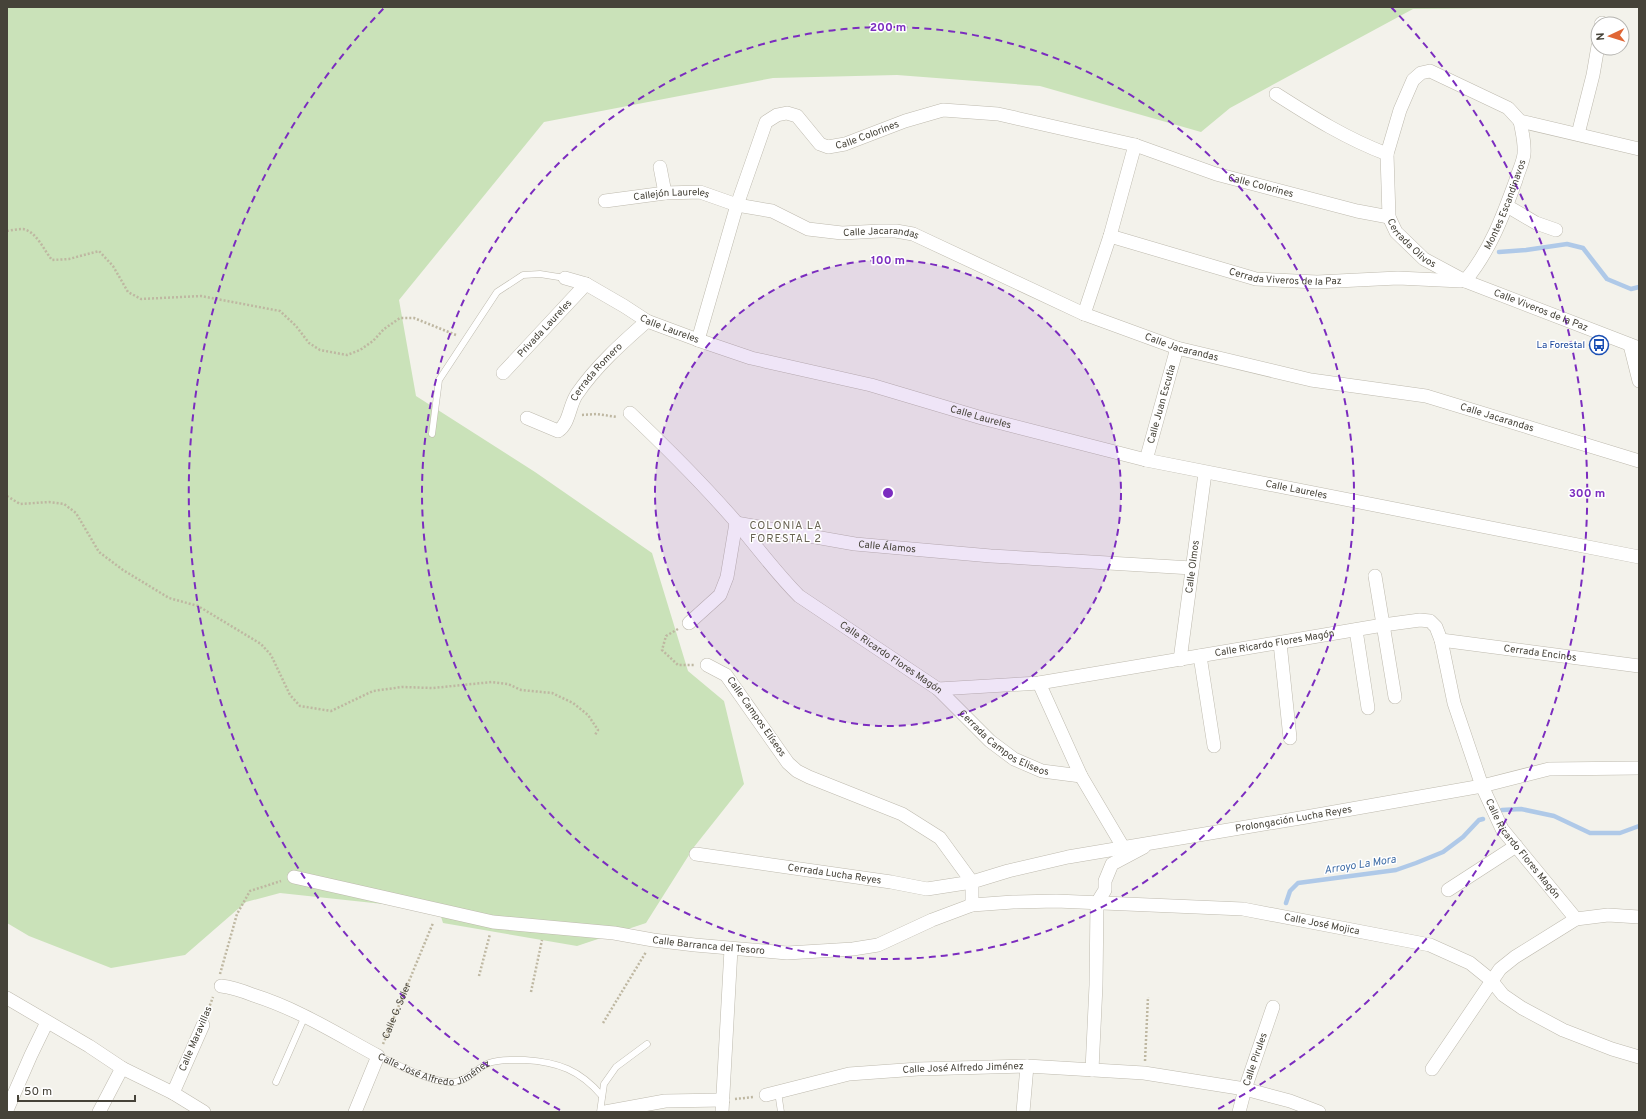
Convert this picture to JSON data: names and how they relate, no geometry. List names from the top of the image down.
{
  "streets": {
    "street": [
      "Calle Colorines",
      "Callejón Laureles",
      "Montes Escandinavos",
      "Calle Jacarandas",
      "Cerrada Olivos",
      "Cerrada Viveros de la Paz",
      "Calle Viveros de la Paz",
      "Privada Laureles",
      "Calle Laureles",
      "Cerrada Romero",
      "Calle Juan Escutia",
      "Calle Álamos",
      "Calle Olmos",
      "Calle Ricardo Flores Magón",
      "Cerrada Encinos",
      "Calle Campos Elíseos",
      "Cerrada Campos Eliseos",
      "Prolongación Lucha Reyes",
      "Cerrada Lucha Reyes",
      "Calle José Mojica",
      "Calle Barranca del Tesoro",
      "Calle Maravillas",
      "Calle José Alfredo Jiménez",
      "Calle Pirules"
    ],
    "path": ["Calle G. Soler"]
  },
  "crossings": [
    ["Calle Colorines", "Callejón Laureles"],
    ["Calle Colorines", "Calle Jacarandas"],
    ["Calle Colorines", "Cerrada Olivos"],
    ["Calle Colorines", "Calle Laureles"],
    ["Callejón Laureles", "Calle Jacarandas"],
    ["Montes Escandinavos", "Cerrada Olivos"],
    ["Montes Escandinavos", "Cerrada Viveros de la Paz"],
    ["Montes Escandinavos", "Calle Viveros de la Paz"],
    ["Calle Jacarandas", "Calle Juan Escutia"],
    ["Cerrada Olivos", "Cerrada Viveros de la Paz"],
    ["Cerrada Olivos", "Calle Viveros de la Paz"],
    ["Cerrada Viveros de la Paz", "Calle Viveros de la Paz"],
    ["Privada Laureles", "Calle Laureles"],
    ["Calle Laureles", "Cerrada Romero"],
    ["Calle Laureles", "Calle Juan Escutia"],
    ["Calle Laureles", "Calle Olmos"],
    ["Calle Álamos", "Calle Olmos"],
    ["Calle Álamos", "Calle Ricardo Flores Magón"],
    ["Calle Olmos", "Calle Ricardo Flores Magón"],
    ["Calle Ricardo Flores Magón", "Cerrada Encinos"],
    ["Calle Ricardo Flores Magón", "Cerrada Campos Eliseos"],
    ["Calle Ricardo Flores Magón", "Prolongación Lucha Reyes"],
    ["Calle Campos Elíseos", "Prolongación Lucha Reyes"],
    ["Calle Campos Elíseos", "Cerrada Lucha Reyes"],
    ["Prolongación Lucha Reyes", "Cerrada Lucha Reyes"],
    ["Calle José Mojica", "Calle Barranca del Tesoro"],
    ["Calle Barranca del Tesoro", "Calle G. Soler"],
    ["Calle G. Soler", "Calle José Alfredo Jiménez"],
    ["Calle Maravillas", "Calle José Alfredo Jiménez"],
    ["Calle José Alfredo Jiménez", "Calle Pirules"]
  ],
  "districts": ["COLONIA LA FORESTAL 2"],
  "water": ["Arroyo La Mora"],
  "places": {
    "bus stop": ["La Forestal"]
  },
  "scale_bar": "50 m",
  "north": "left",
  "rings": ["200 m", "100 m", "300 m"]
}
